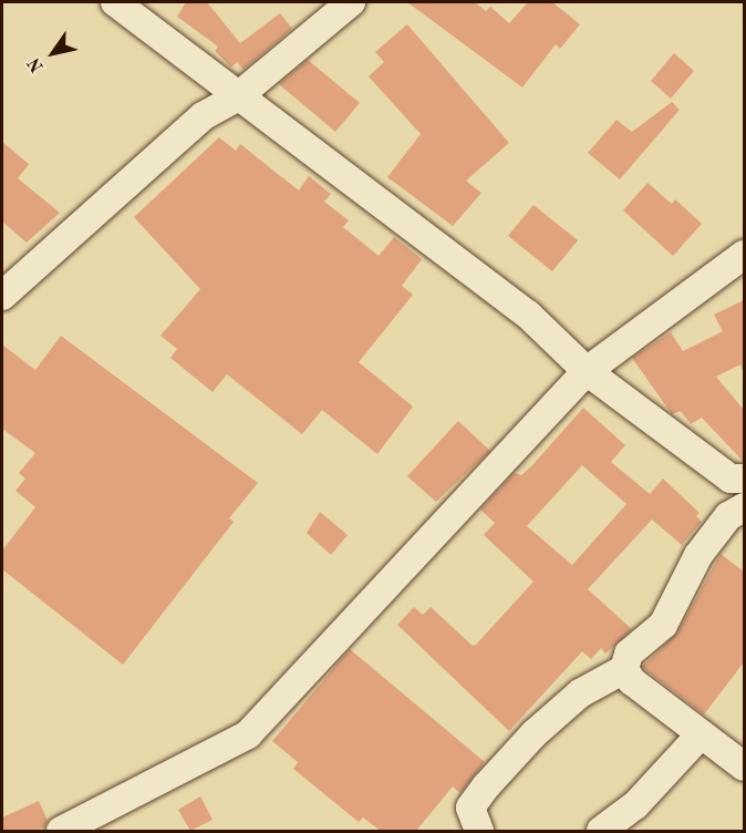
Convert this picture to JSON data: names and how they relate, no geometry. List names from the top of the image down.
{
  "north": "bottom left"
}
